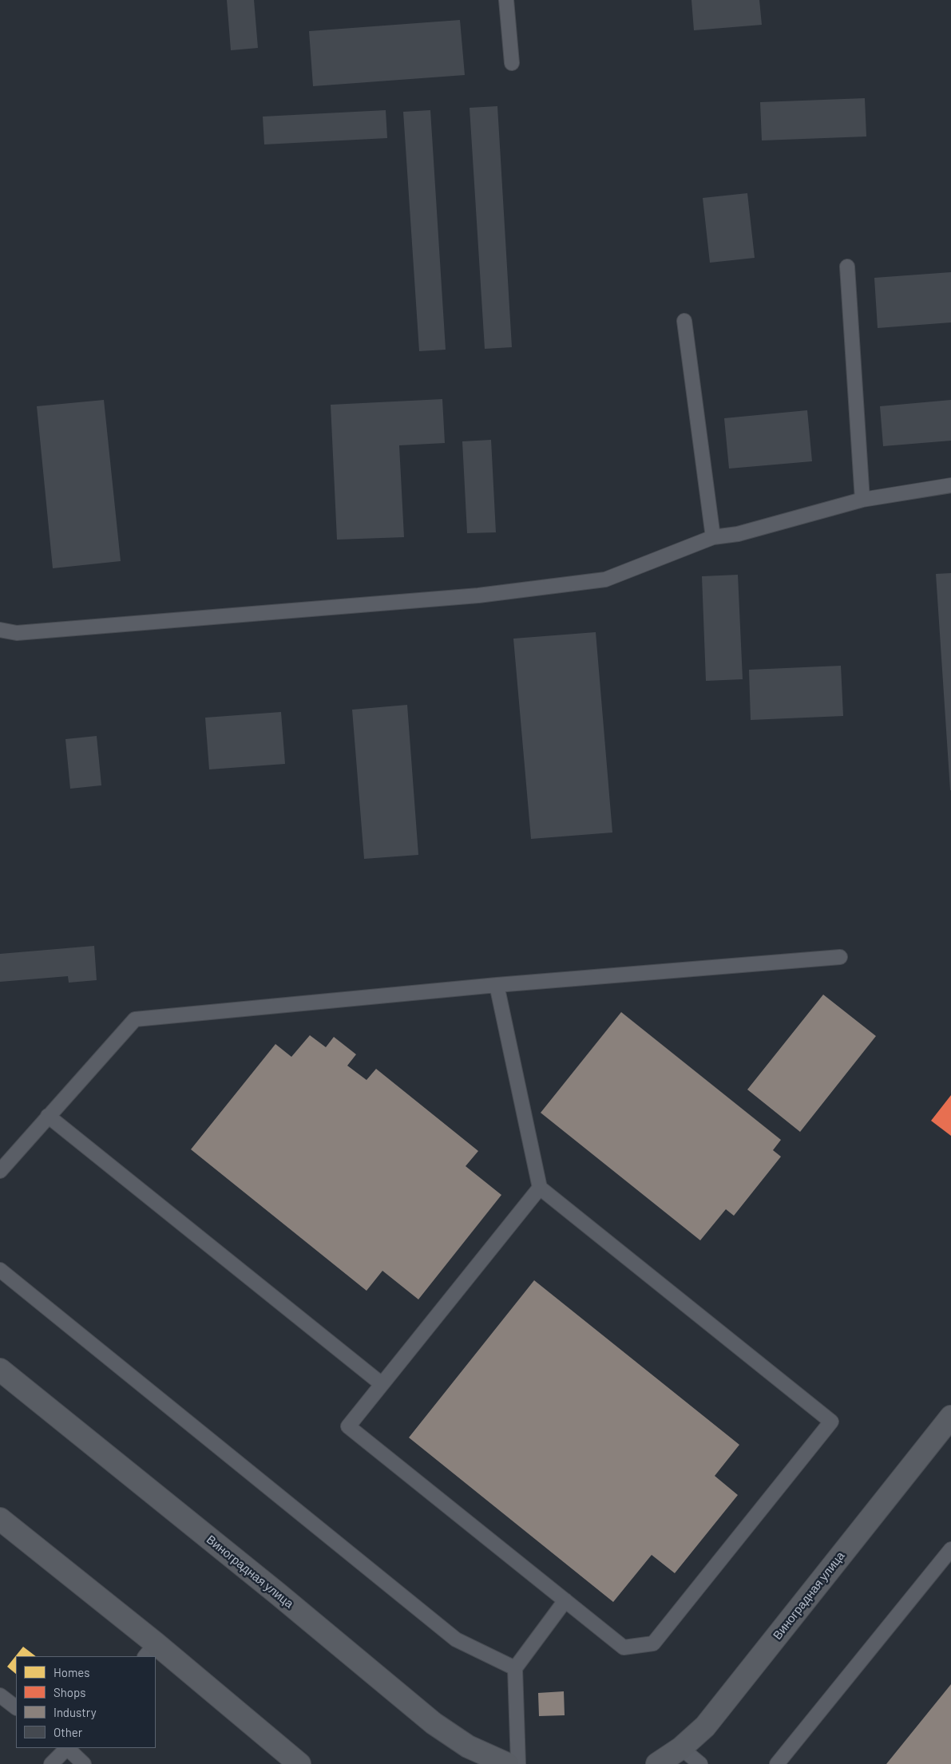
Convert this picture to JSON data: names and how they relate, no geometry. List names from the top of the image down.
{
  "streets": {
    "street": ["Виноградная улица"]
  },
  "legend": [
    "Homes",
    "Shops",
    "Industry",
    "Other"
  ]
}
